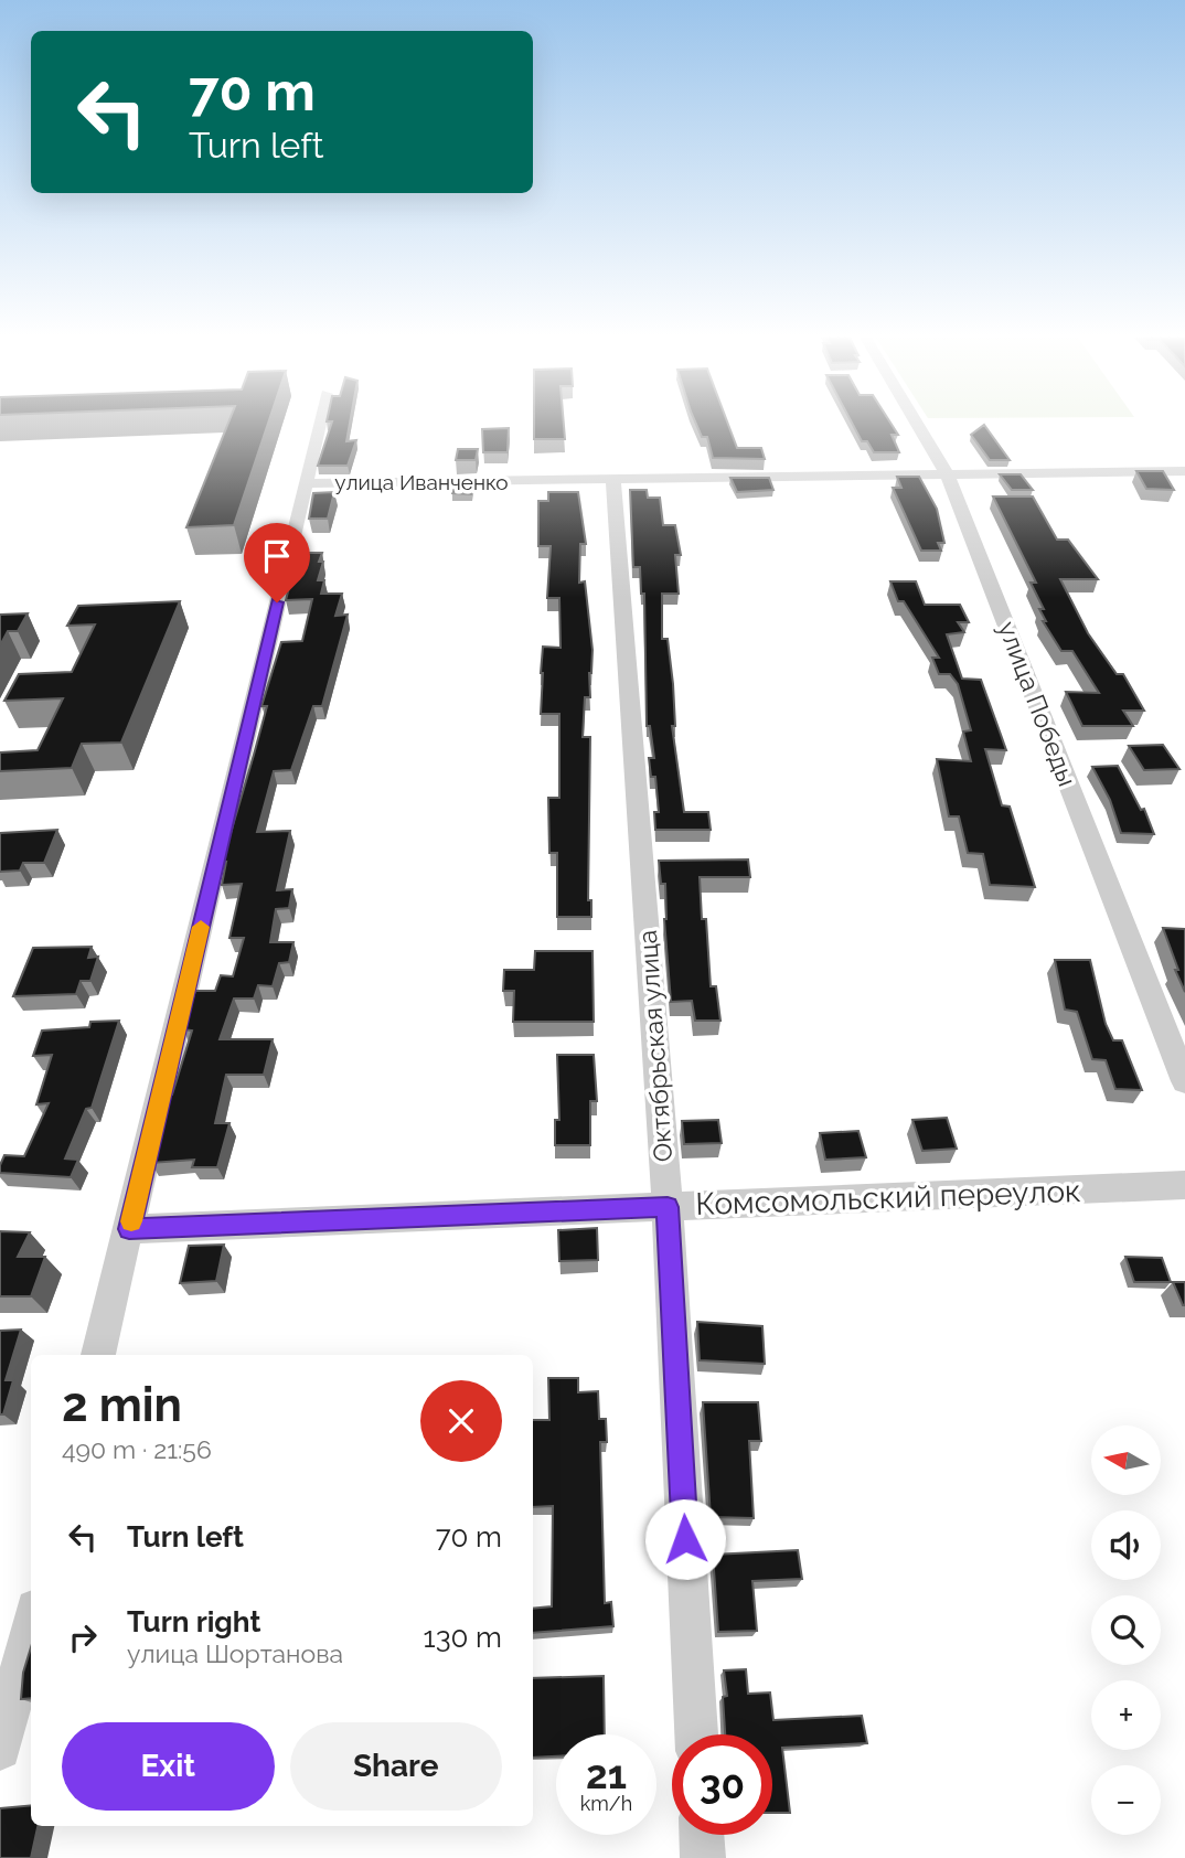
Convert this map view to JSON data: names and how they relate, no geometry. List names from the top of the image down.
{
  "streets": {
    "street": [
      "улица Иванченко",
      "улица Победы",
      "Октябрьская улица",
      "Комсомольский переулок"
    ]
  },
  "crossings": [
    ["улица Иванченко", "улица Победы"],
    ["улица Иванченко", "Октябрьская улица"],
    ["Октябрьская улица", "Комсомольский переулок"]
  ],
  "north": "left",
  "page": {
    "turn": ["70 m", "Turn left"],
    "heading": ["2 min", "490 m · 21:56"],
    "map_buttons": ["+", "−"],
    "list": [
      {
        "name": "Turn left",
        "value": "70 m"
      },
      {
        "name": "Turn right",
        "note": "улица Шортанова",
        "value": "130 m"
      }
    ],
    "buttons": ["Exit", "Share"],
    "speed": "21 km/h",
    "limit": "30"
  }
}
